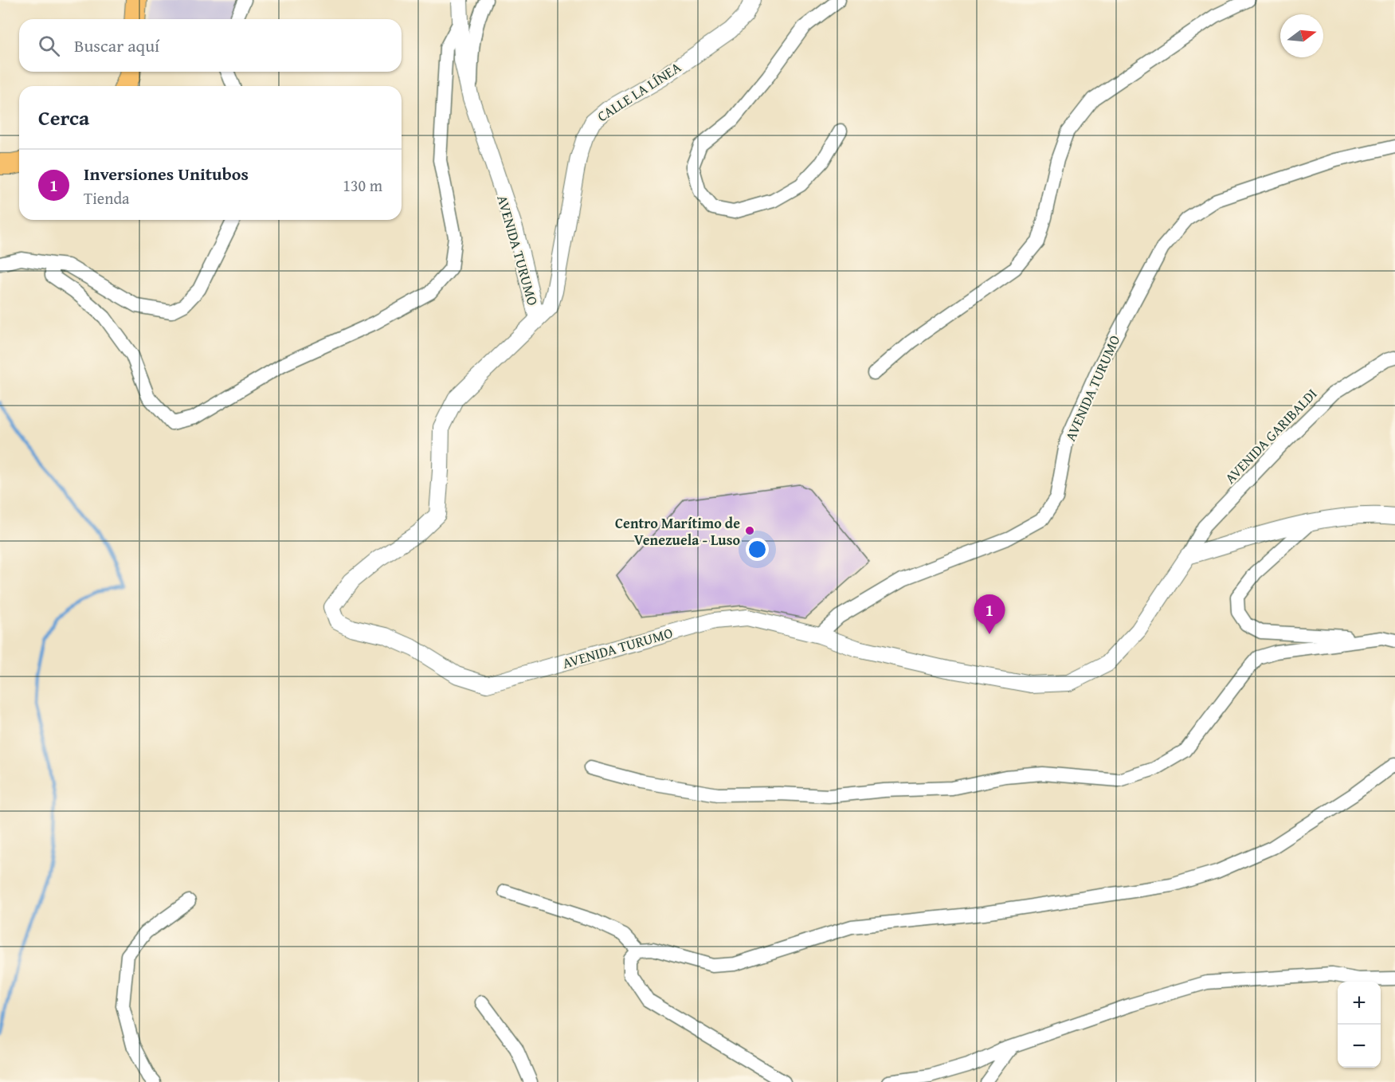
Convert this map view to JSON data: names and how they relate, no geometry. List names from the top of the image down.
{
  "streets": {
    "street": ["CALLE LA LÍNEA", "AVENIDA TURUMO", "AVENIDA GARIBALDI"]
  },
  "crossings": [
    ["CALLE LA LÍNEA", "AVENIDA TURUMO"]
  ],
  "places": ["Centro Marítimo de Venezuela - Luso"],
  "north": "right",
  "page": {
    "search": "Buscar aquí",
    "heading": "Cerca",
    "list": [
      {
        "mark": "1",
        "name": "Inversiones Unitubos",
        "note": "Tienda",
        "value": "130 m"
      }
    ],
    "pins": "1",
    "map_buttons": ["+", "−"]
  }
}
